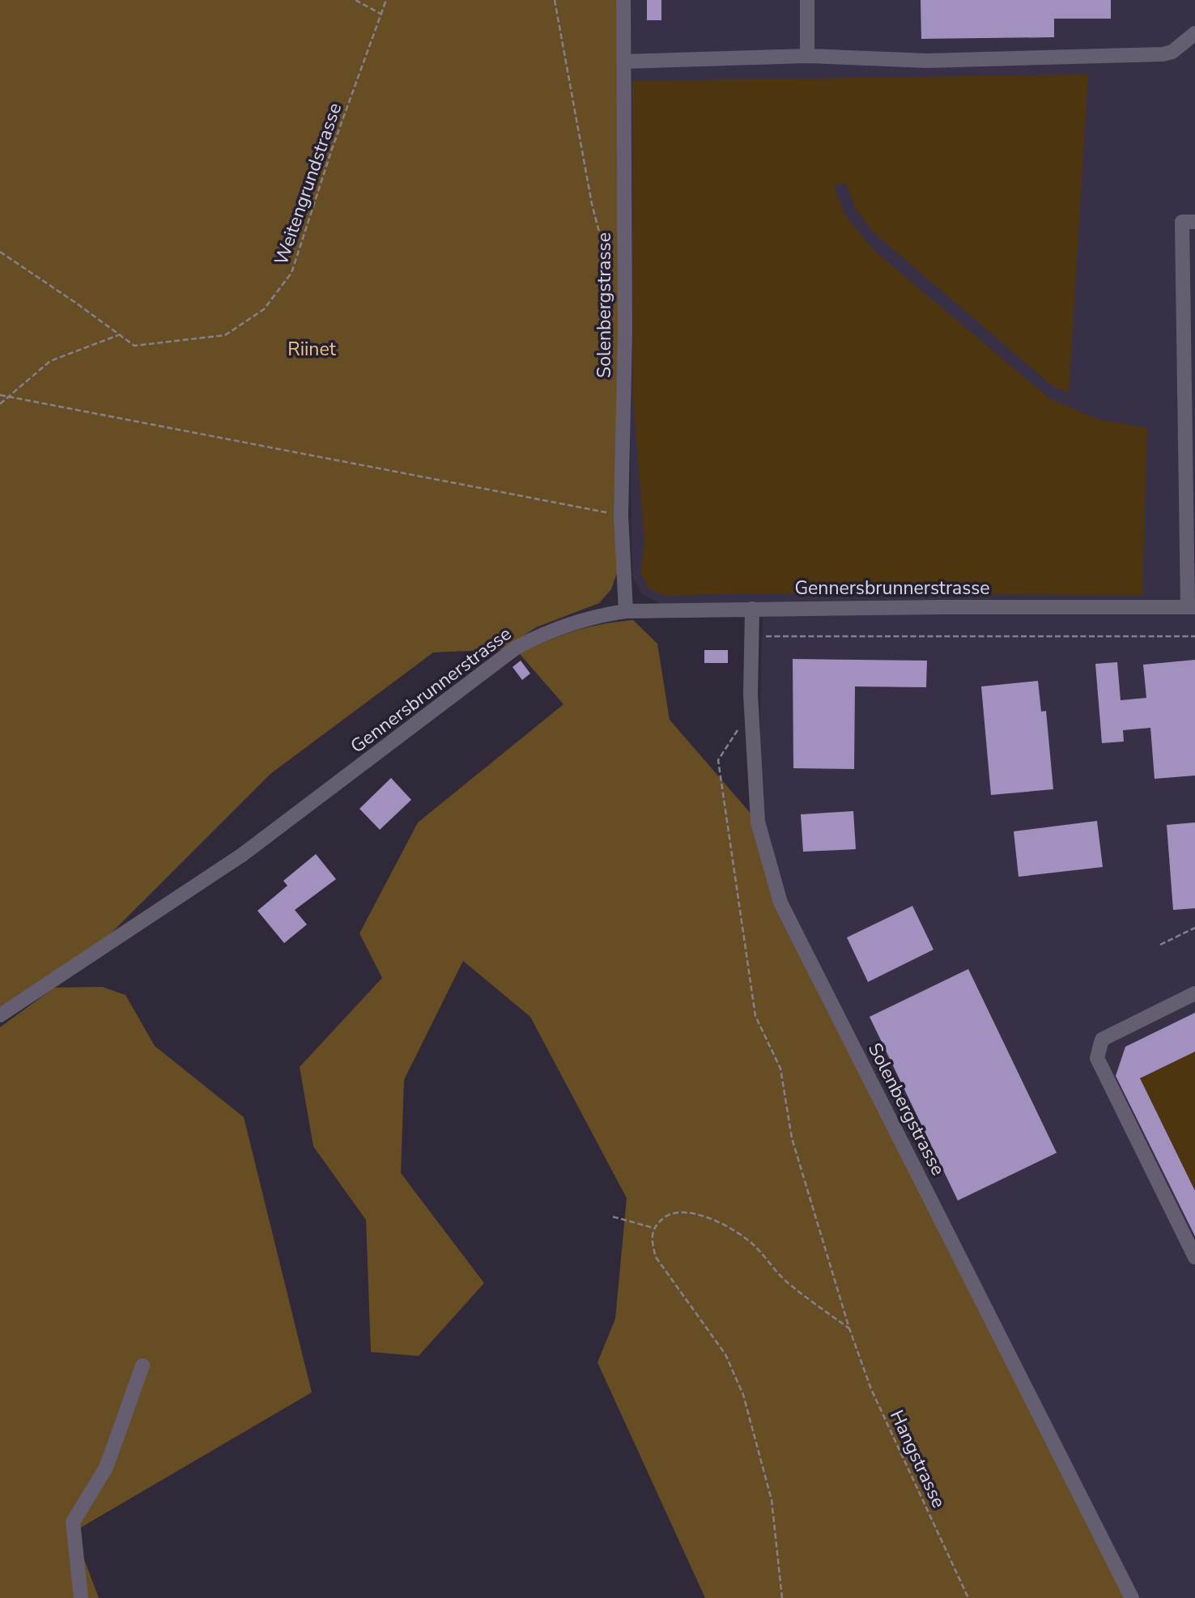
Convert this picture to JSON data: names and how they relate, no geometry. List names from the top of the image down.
{
  "streets": {
    "street": ["Solenbergstrasse", "Gennersbrunnerstrasse"],
    "path": ["Weitengrundstrasse", "Hangstrasse"]
  },
  "crossings": [
    ["Solenbergstrasse", "Gennersbrunnerstrasse"],
    ["Solenbergstrasse", "Hangstrasse"]
  ],
  "parks": ["Riinet"]
}
